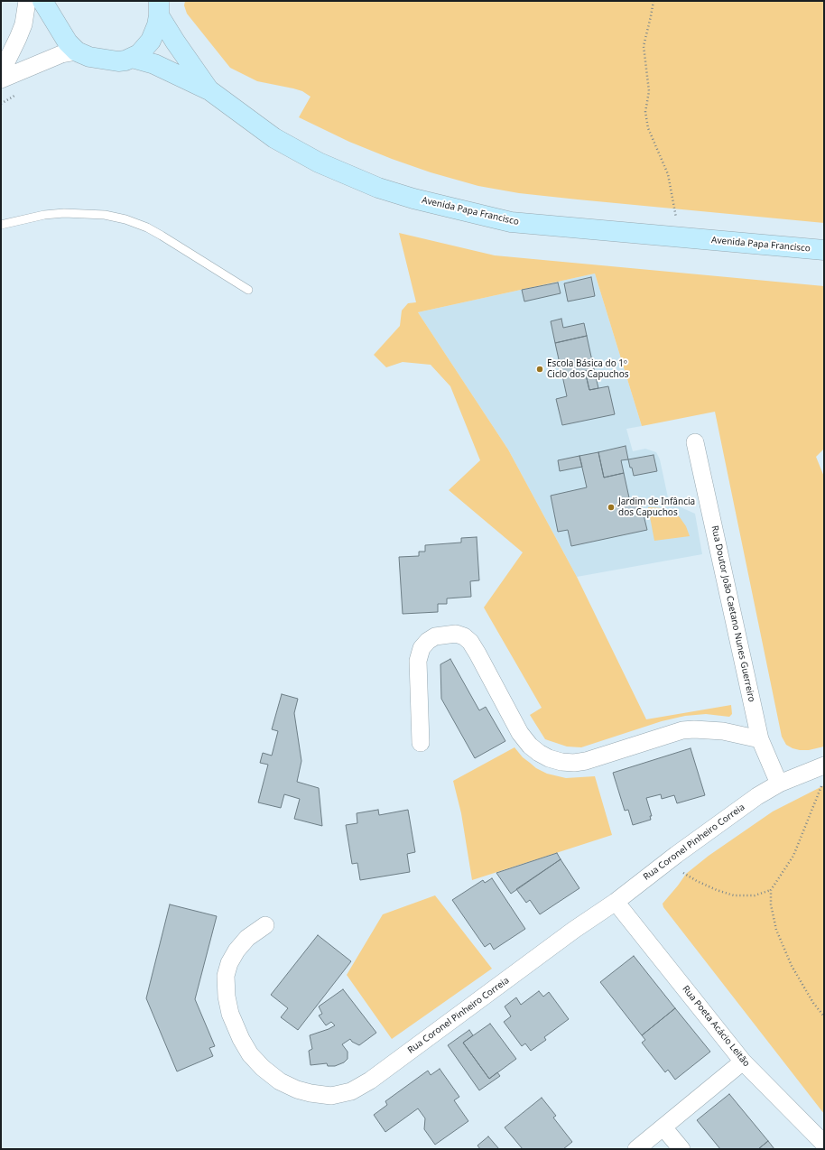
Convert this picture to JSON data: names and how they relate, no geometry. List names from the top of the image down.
{
  "streets": {
    "main road": ["Avenida Papa Francisco"],
    "street": ["Rua Doutor João Caetano Nunes Guerreiro", "Rua Coronel Pinheiro Correia", "Rua Poeta Acácio Leitão"]
  },
  "crossings": [
    ["Rua Doutor João Caetano Nunes Guerreiro", "Rua Coronel Pinheiro Correia"],
    ["Rua Coronel Pinheiro Correia", "Rua Poeta Acácio Leitão"]
  ],
  "places": ["Escola Básica do 1º Ciclo dos Capuchos", "Jardim de Infância dos Capuchos"]
}
